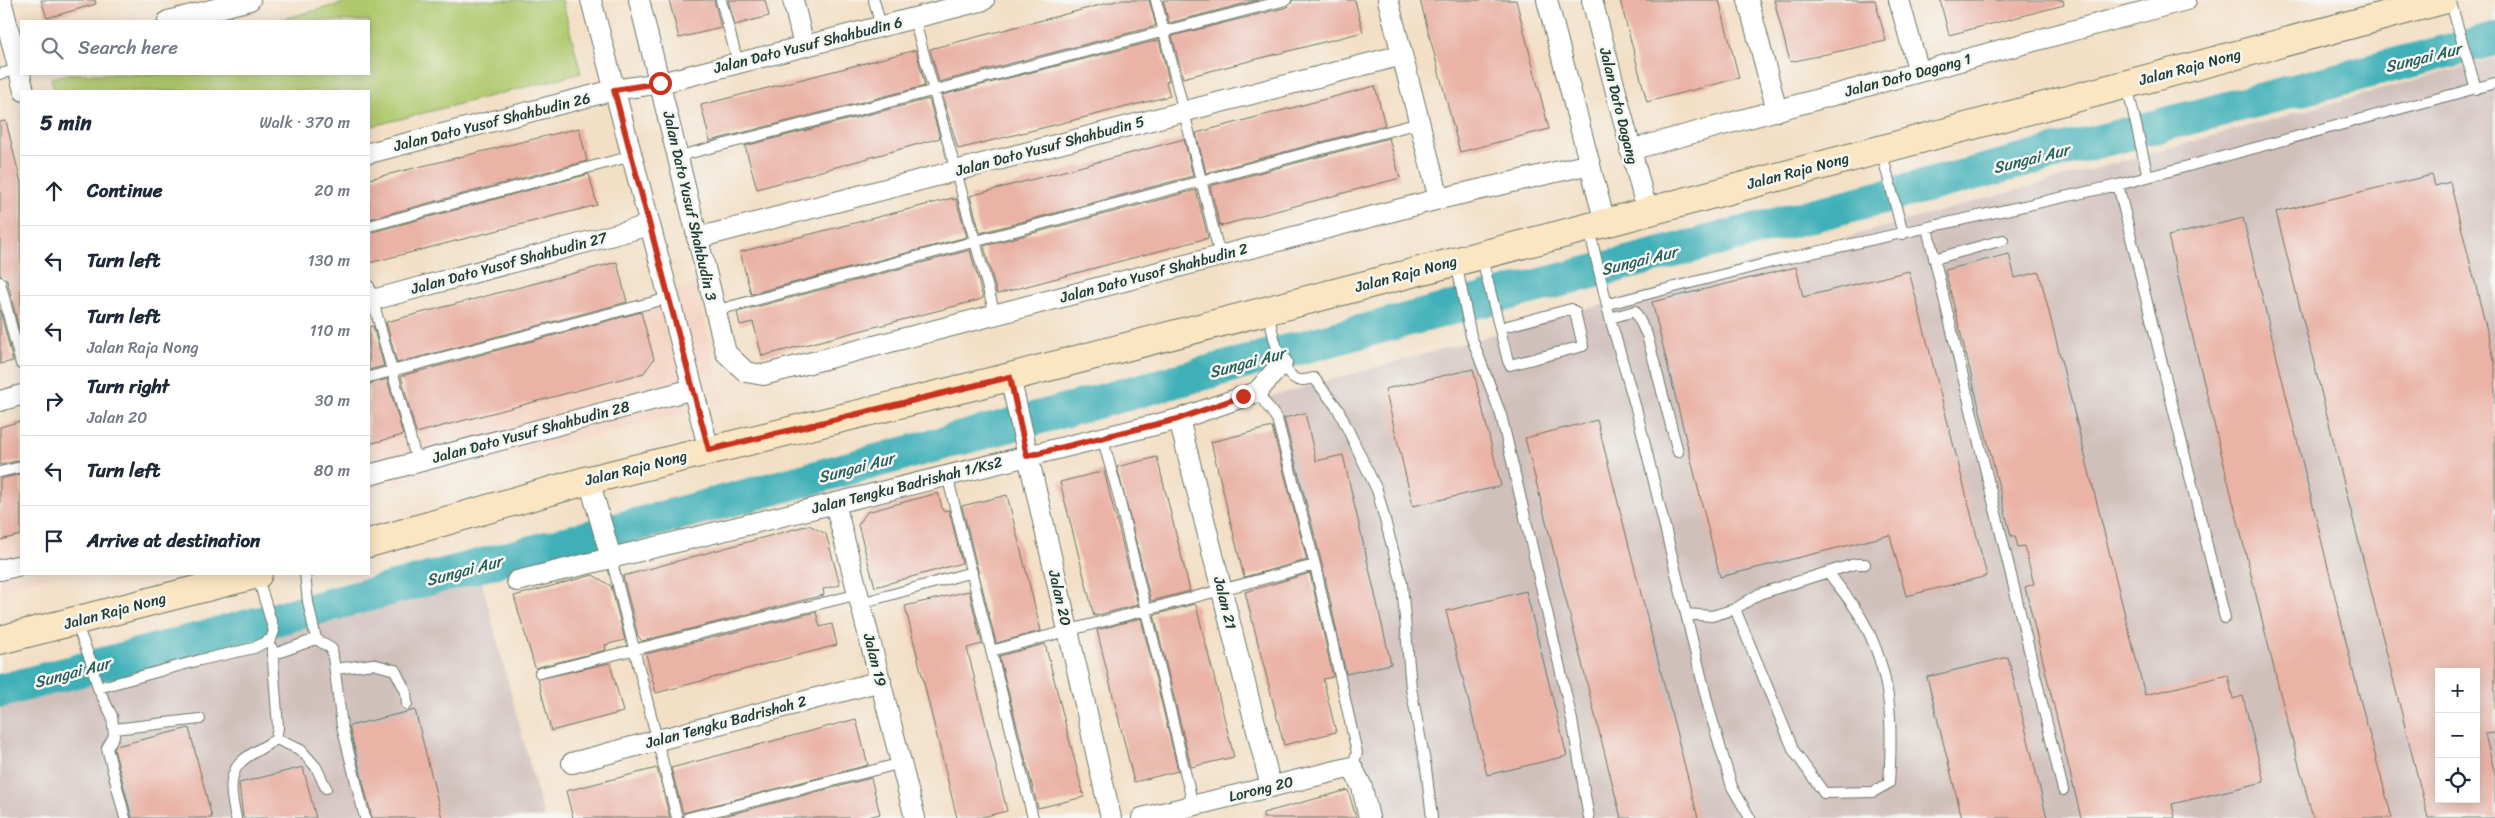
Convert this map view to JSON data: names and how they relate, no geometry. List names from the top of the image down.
{
  "streets": {
    "main road": ["Jalan Raja Nong"],
    "street": [
      "Jalan Dato Yusuf Shahbudin 6",
      "Jalan Dato Dagang 1",
      "Jalan Dato Dagang",
      "Jalan Dato Yusof Shahbudin 26",
      "Jalan Dato Yusuf Shahbudin 5",
      "Jalan Dato Yusuf Shahbudin 3",
      "Jalan Dato Yusof Shahbudin 27",
      "Jalan Dato Yusof Shahbudin 2",
      "Jalan Dato Yusuf Shahbudin 28",
      "Jalan Tengku Badrishah 1/Ks2",
      "Jalan 20",
      "Jalan 21",
      "Jalan 19",
      "Jalan Tengku Badrishah 2",
      "Lorong 20"
    ]
  },
  "crossings": [
    ["Jalan Dato Yusuf Shahbudin 6", "Jalan Dato Yusof Shahbudin 26"],
    ["Jalan Dato Yusuf Shahbudin 6", "Jalan Dato Yusuf Shahbudin 3"],
    ["Jalan Raja Nong", "Jalan Dato Dagang"],
    ["Jalan Raja Nong", "Jalan 20"],
    ["Jalan Dato Dagang 1", "Jalan Dato Dagang"],
    ["Jalan Dato Yusuf Shahbudin 5", "Jalan Dato Yusuf Shahbudin 3"],
    ["Jalan Dato Yusuf Shahbudin 3", "Jalan Dato Yusof Shahbudin 2"],
    ["Jalan Tengku Badrishah 1/Ks2", "Jalan 20"],
    ["Jalan Tengku Badrishah 1/Ks2", "Jalan 21"],
    ["Jalan Tengku Badrishah 1/Ks2", "Jalan 19"],
    ["Jalan 21", "Lorong 20"],
    ["Jalan 19", "Jalan Tengku Badrishah 2"]
  ],
  "water": ["Sungai Aur"],
  "page": {
    "search": "Search here",
    "heading": ["5 min", "Walk · 370 m"],
    "list": [
      ["Continue", "20 m"],
      ["Turn left", "130 m"],
      ["Turn left", "Jalan Raja Nong", "110 m"],
      ["Turn right", "Jalan 20", "30 m"],
      ["Turn left", "80 m"],
      "Arrive at destination"
    ],
    "map_buttons": ["+", "−"]
  }
}
